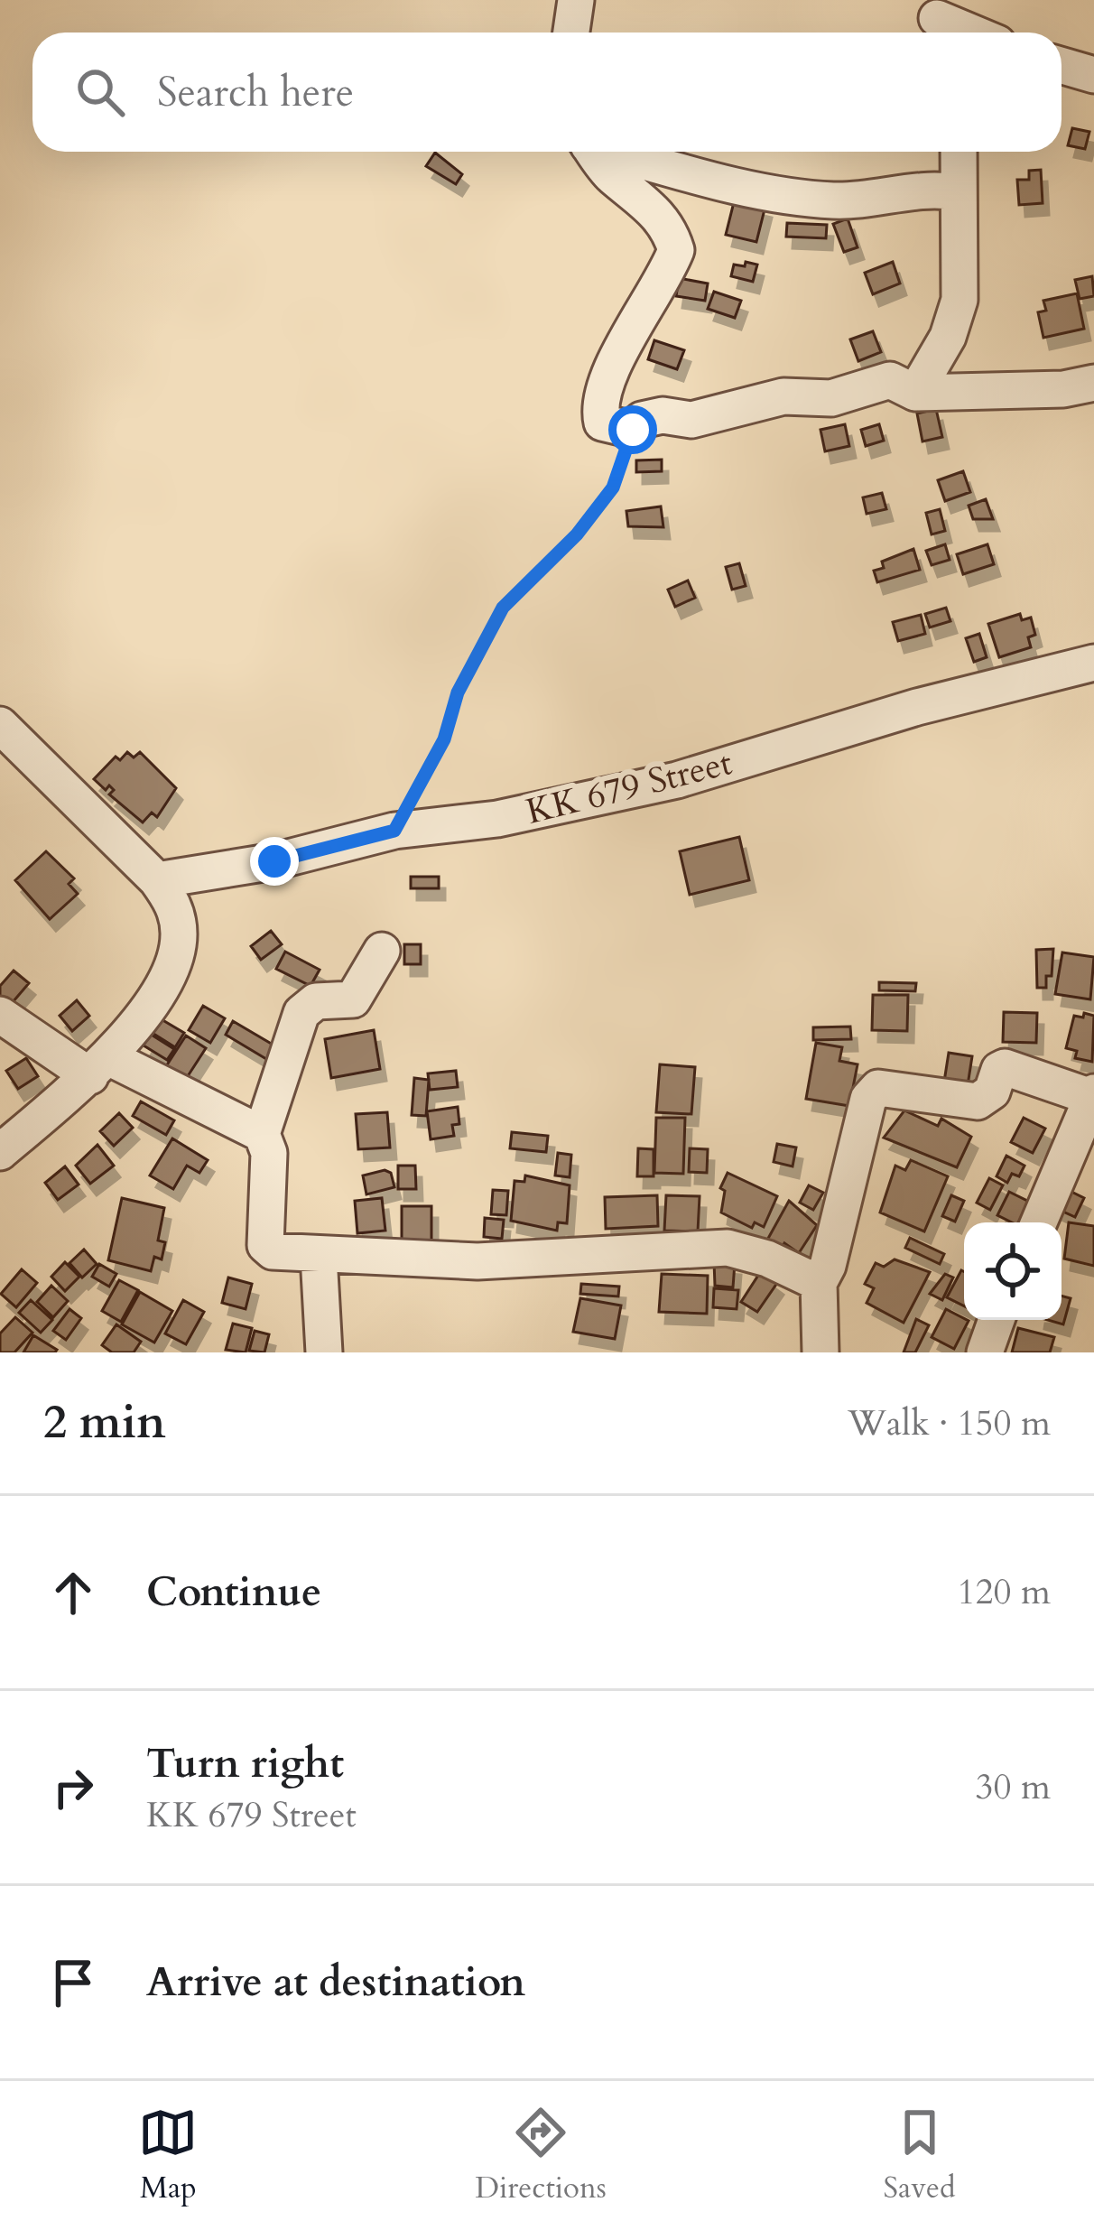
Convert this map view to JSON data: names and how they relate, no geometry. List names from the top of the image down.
{
  "streets": {
    "street": ["KK 679 Street"]
  },
  "page": {
    "search": "Search here",
    "heading": ["2 min", "Walk · 150 m"],
    "list": [
      ["Continue", "120 m"],
      ["Turn right", "KK 679 Street", "30 m"],
      "Arrive at destination"
    ],
    "nav": ["Map", "Directions", "Saved"]
  }
}
